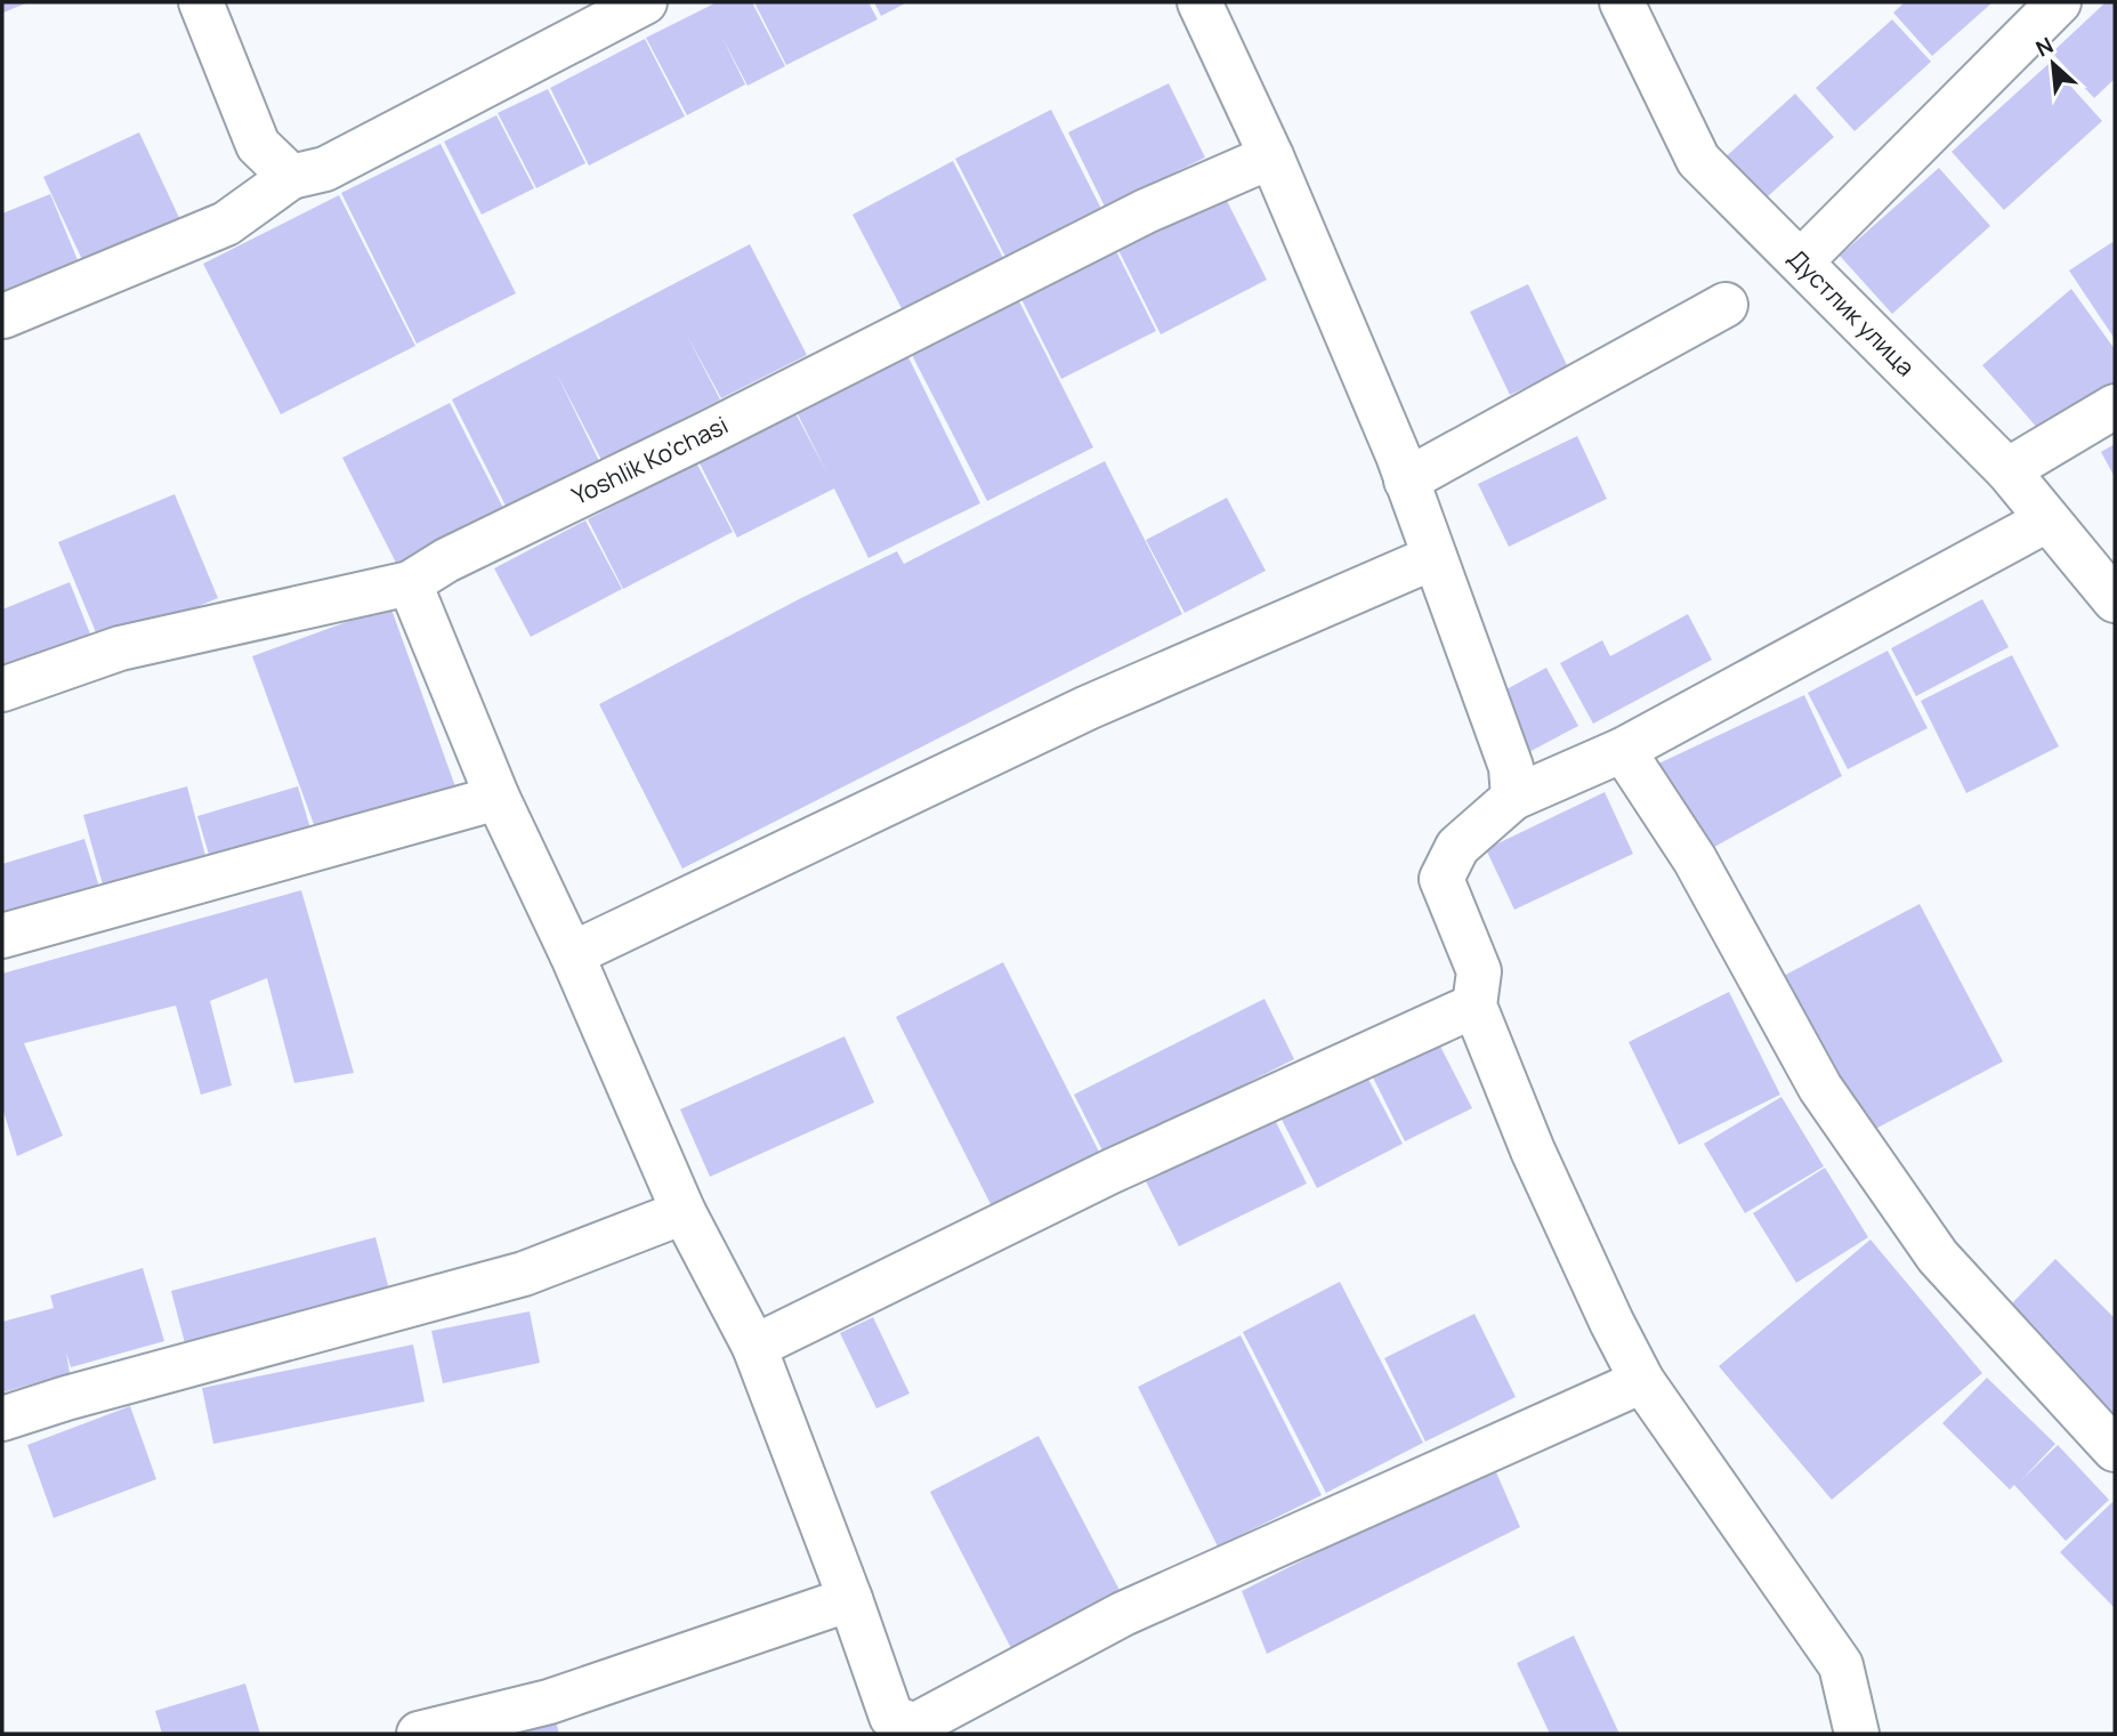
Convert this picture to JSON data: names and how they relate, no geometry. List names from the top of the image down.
{
  "streets": {
    "street": ["Дустлик улица", "Yoshlik Ko'chasi"]
  },
  "north": "top left"
}
